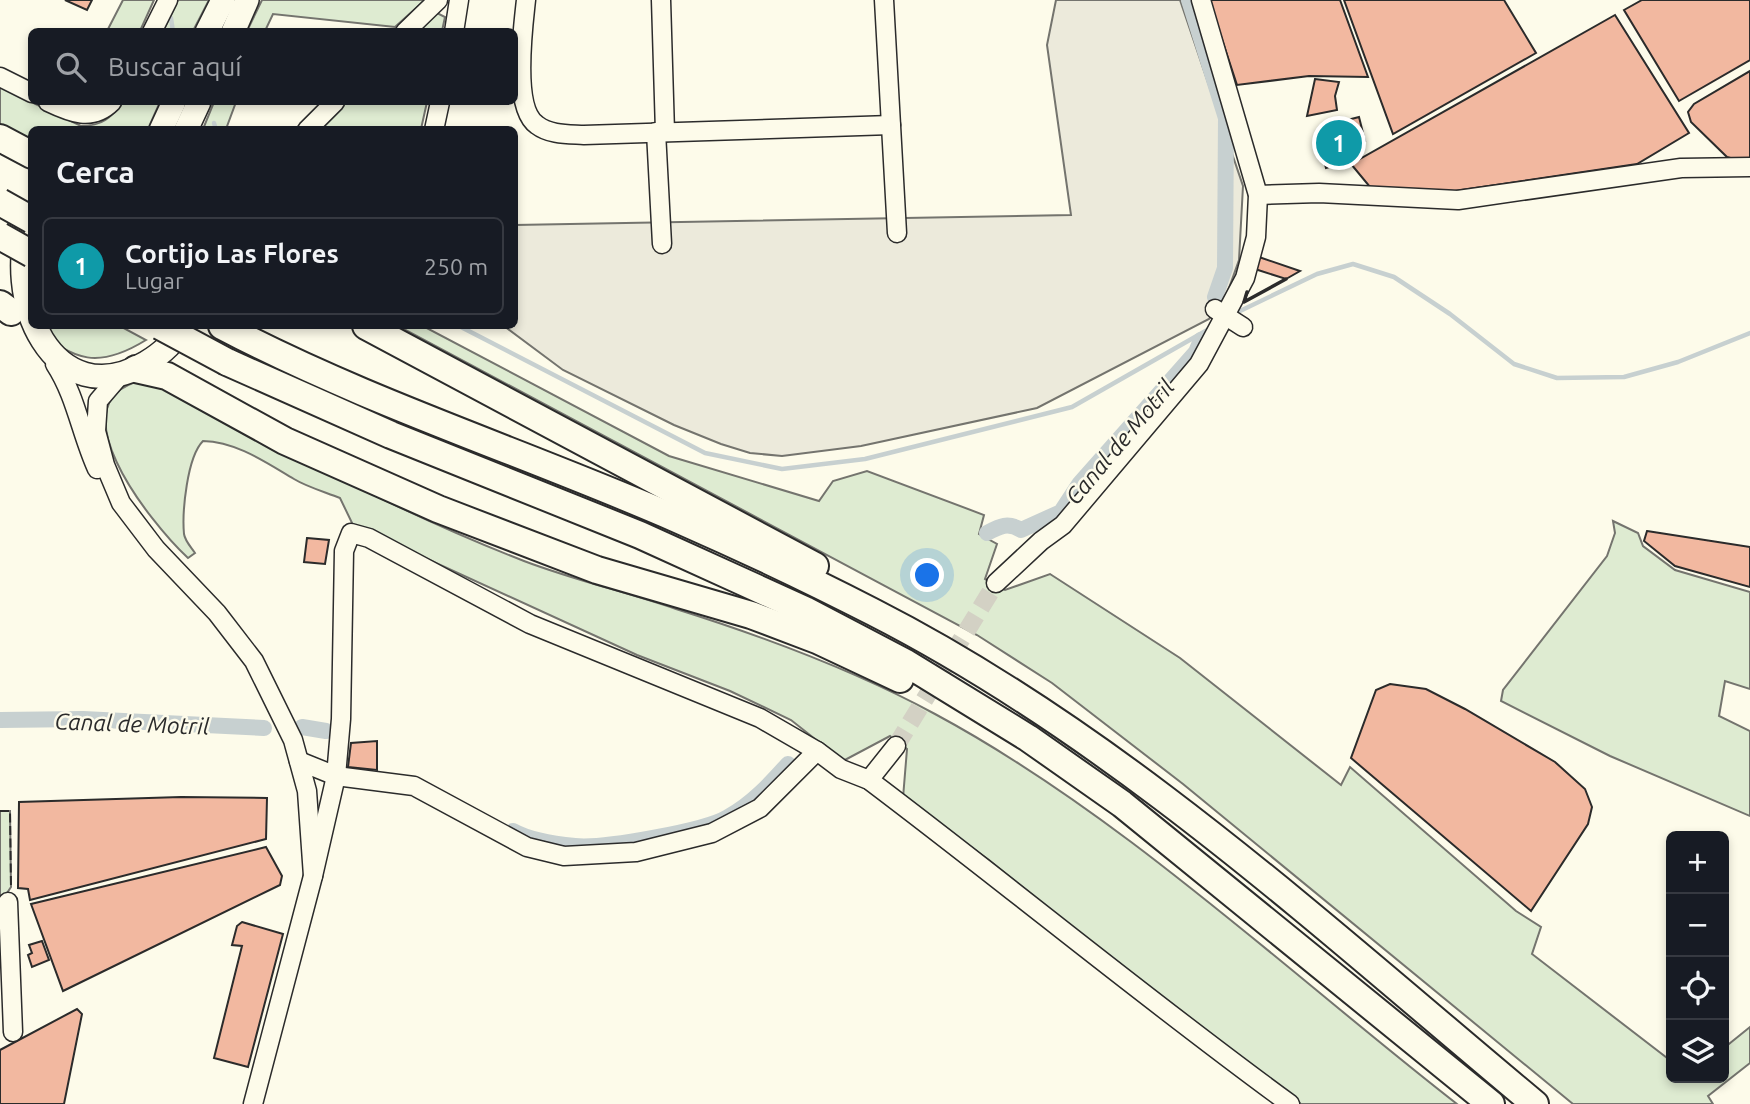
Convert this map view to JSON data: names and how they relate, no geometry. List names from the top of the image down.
{
  "water": ["Canal de Motril"],
  "page": {
    "search": "Buscar aquí",
    "pins": "1",
    "heading": "Cerca",
    "list": [
      {
        "mark": "1",
        "name": "Cortijo Las Flores",
        "note": "Lugar",
        "value": "250 m"
      }
    ],
    "map_buttons": ["+", "−"]
  }
}
